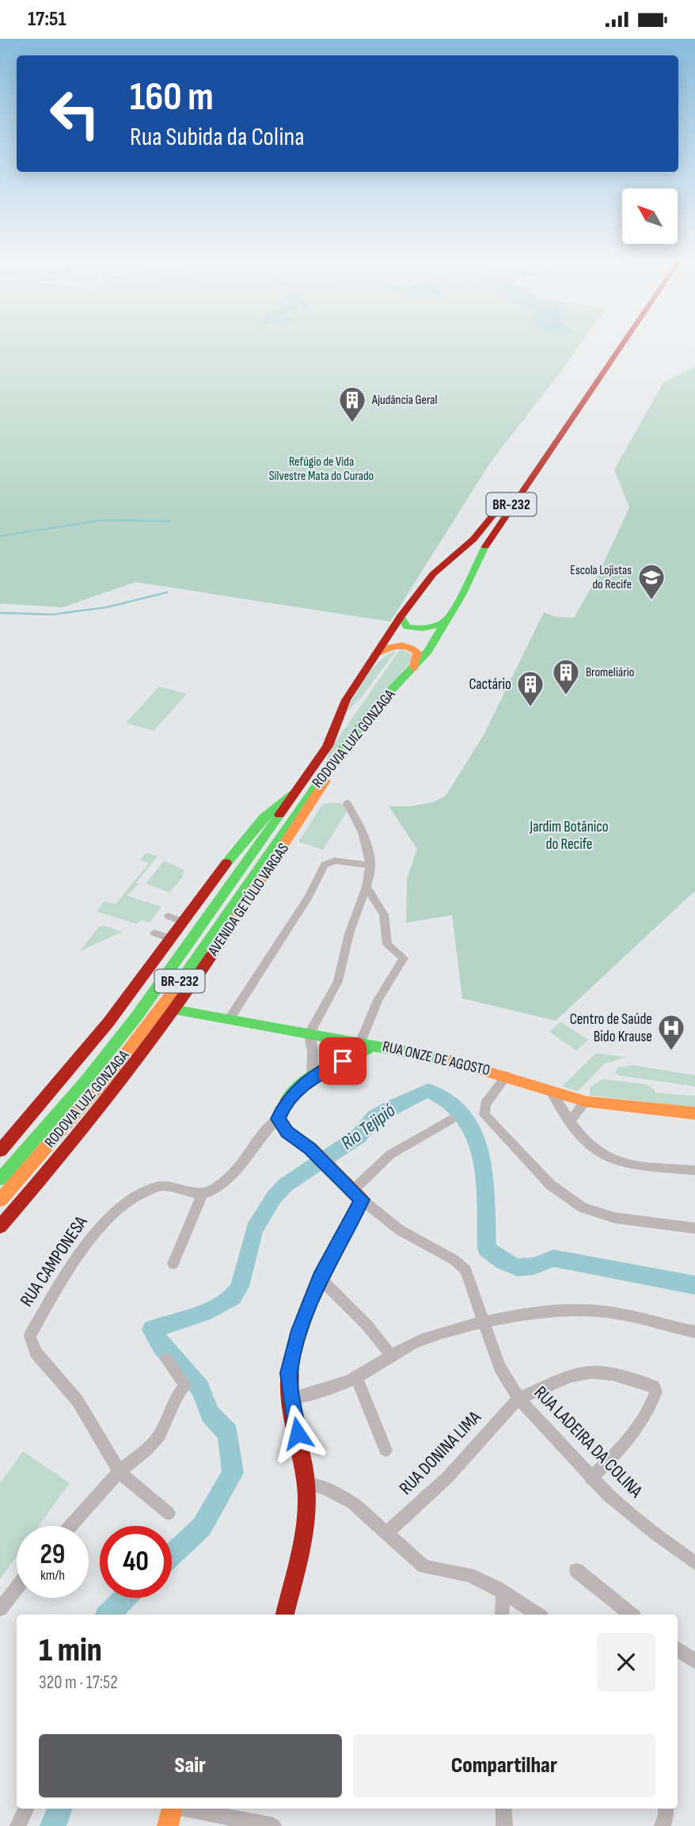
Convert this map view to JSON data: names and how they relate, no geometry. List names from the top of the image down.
{
  "streets": {
    "main road": [
      "BR-232",
      "RODOVIA LUIZ GONZAGA",
      "AVENIDA GETÚLIO VARGAS",
      "RUA ONZE DE AGOSTO"
    ],
    "street": ["RUA CAMPONESA", "RUA LADEIRA DA COLINA", "RUA DONINA LIMA"]
  },
  "crossings": [
    ["RODOVIA LUIZ GONZAGA", "AVENIDA GETÚLIO VARGAS"],
    ["AVENIDA GETÚLIO VARGAS", "RUA ONZE DE AGOSTO"],
    ["RUA LADEIRA DA COLINA", "RUA DONINA LIMA"]
  ],
  "water": ["Rio Tejipió"],
  "parks": ["Refúgio de Vida Silvestre Mata do Curado", "Jardim Botânico do Recife"],
  "places": {
    "building": ["Ajudância Geral", "Bromeliário", "Cactário"],
    "school or university": ["Escola Lojistas do Recife"],
    "hospital": ["Centro de Saúde Bido Krause"]
  },
  "north": "top left",
  "page": {
    "status": "17:51",
    "turn": ["160 m", "Rua Subida da Colina"],
    "speed": "29 km/h",
    "limit": "40",
    "heading": ["1 min", "320 m · 17:52"],
    "buttons": ["Sair", "Compartilhar"]
  }
}
